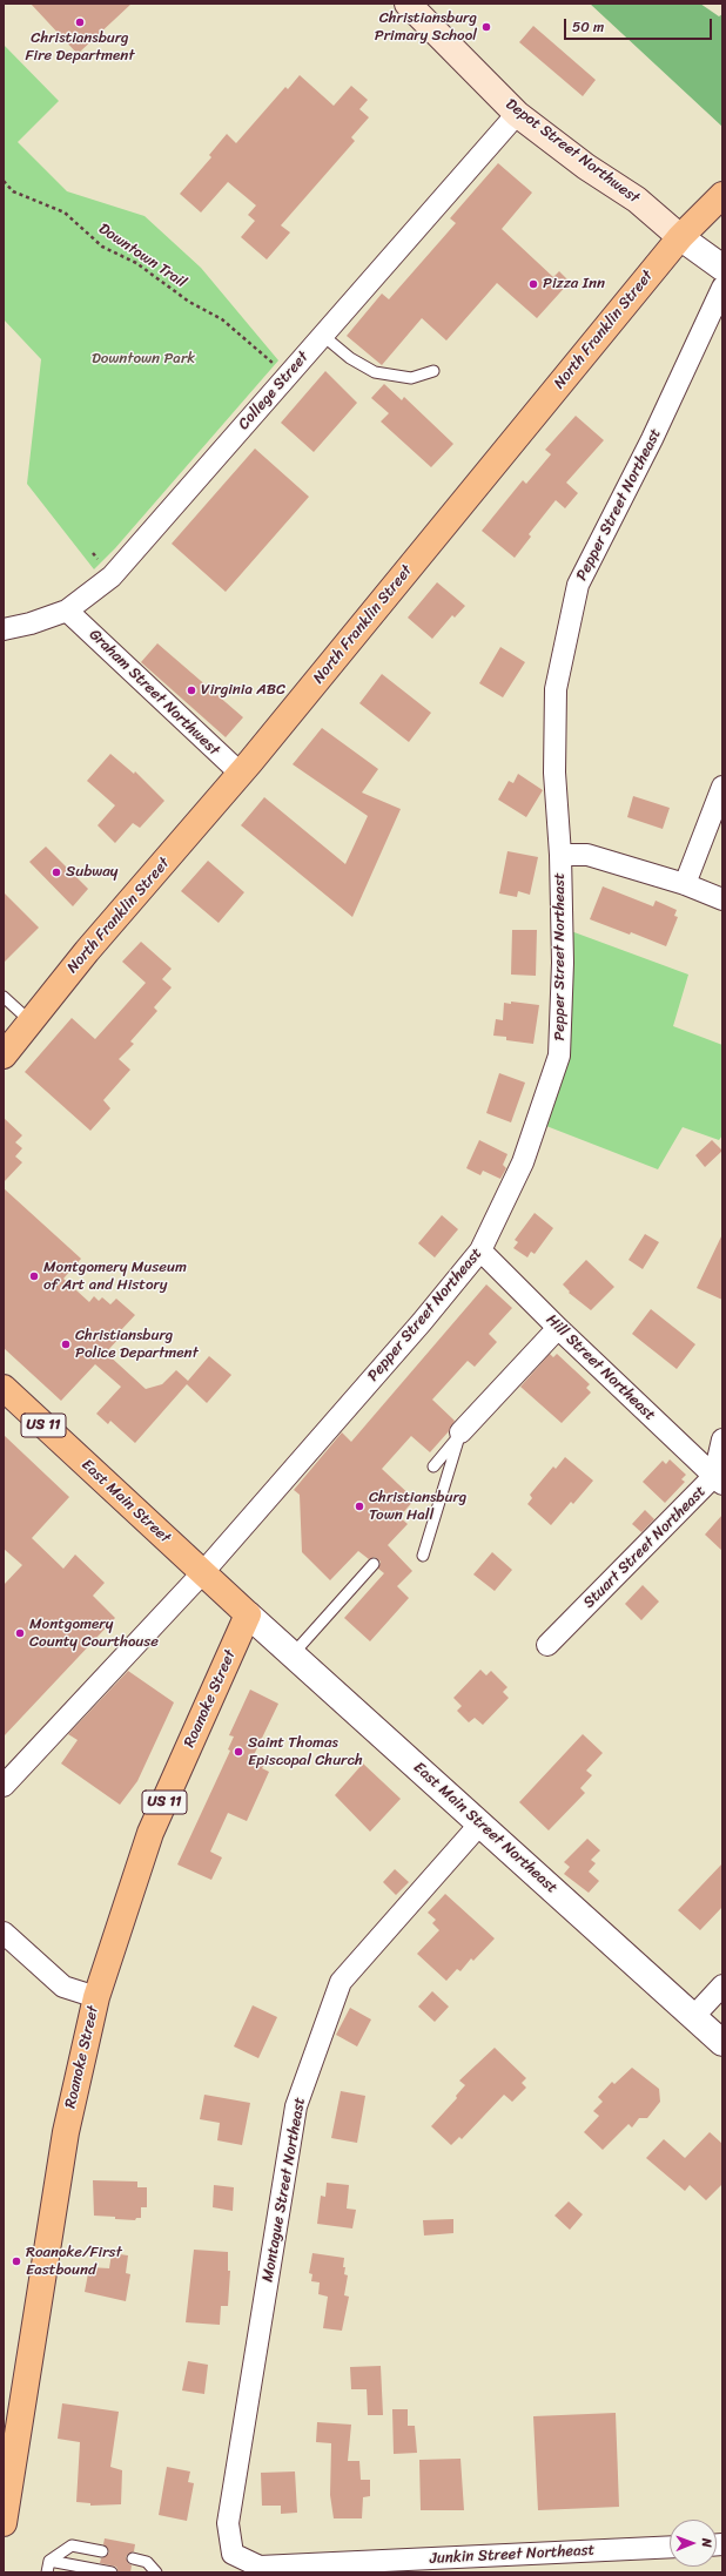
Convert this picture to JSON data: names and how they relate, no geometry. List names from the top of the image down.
{
  "streets": {
    "main road": [
      "Depot Street Northwest",
      "North Franklin Street",
      "US 11",
      "East Main Street",
      "Roanoke Street"
    ],
    "street": [
      "College Street",
      "Pepper Street Northeast",
      "Graham Street Northwest",
      "Hill Street Northeast",
      "Stuart Street Northeast",
      "East Main Street Northeast",
      "Montague Street Northeast",
      "Junkin Street Northeast"
    ],
    "path": ["Downtown Trail"]
  },
  "crossings": [
    ["Depot Street Northwest", "North Franklin Street"],
    ["Depot Street Northwest", "College Street"],
    ["Downtown Trail", "College Street"],
    ["North Franklin Street", "Graham Street Northwest"],
    ["College Street", "Graham Street Northwest"],
    ["Pepper Street Northeast", "Hill Street Northeast"],
    ["Pepper Street Northeast", "East Main Street"],
    ["Hill Street Northeast", "Stuart Street Northeast"],
    ["East Main Street", "Roanoke Street"],
    ["East Main Street", "East Main Street Northeast"],
    ["Roanoke Street", "East Main Street Northeast"],
    ["East Main Street Northeast", "Montague Street Northeast"],
    ["Montague Street Northeast", "Junkin Street Northeast"]
  ],
  "parks": ["Downtown Park"],
  "places": [
    "Christiansburg Fire Department",
    "Christiansburg Primary School",
    "Pizza Inn",
    "Virginia ABC",
    "Subway",
    "Montgomery Museum of Art and History",
    "Christiansburg Police Department",
    "Christiansburg Town Hall",
    "Montgomery County Courthouse",
    "Saint Thomas Episcopal Church",
    "Roanoke/First Eastbound"
  ],
  "scale_bar": "50 m",
  "north": "right"
}
